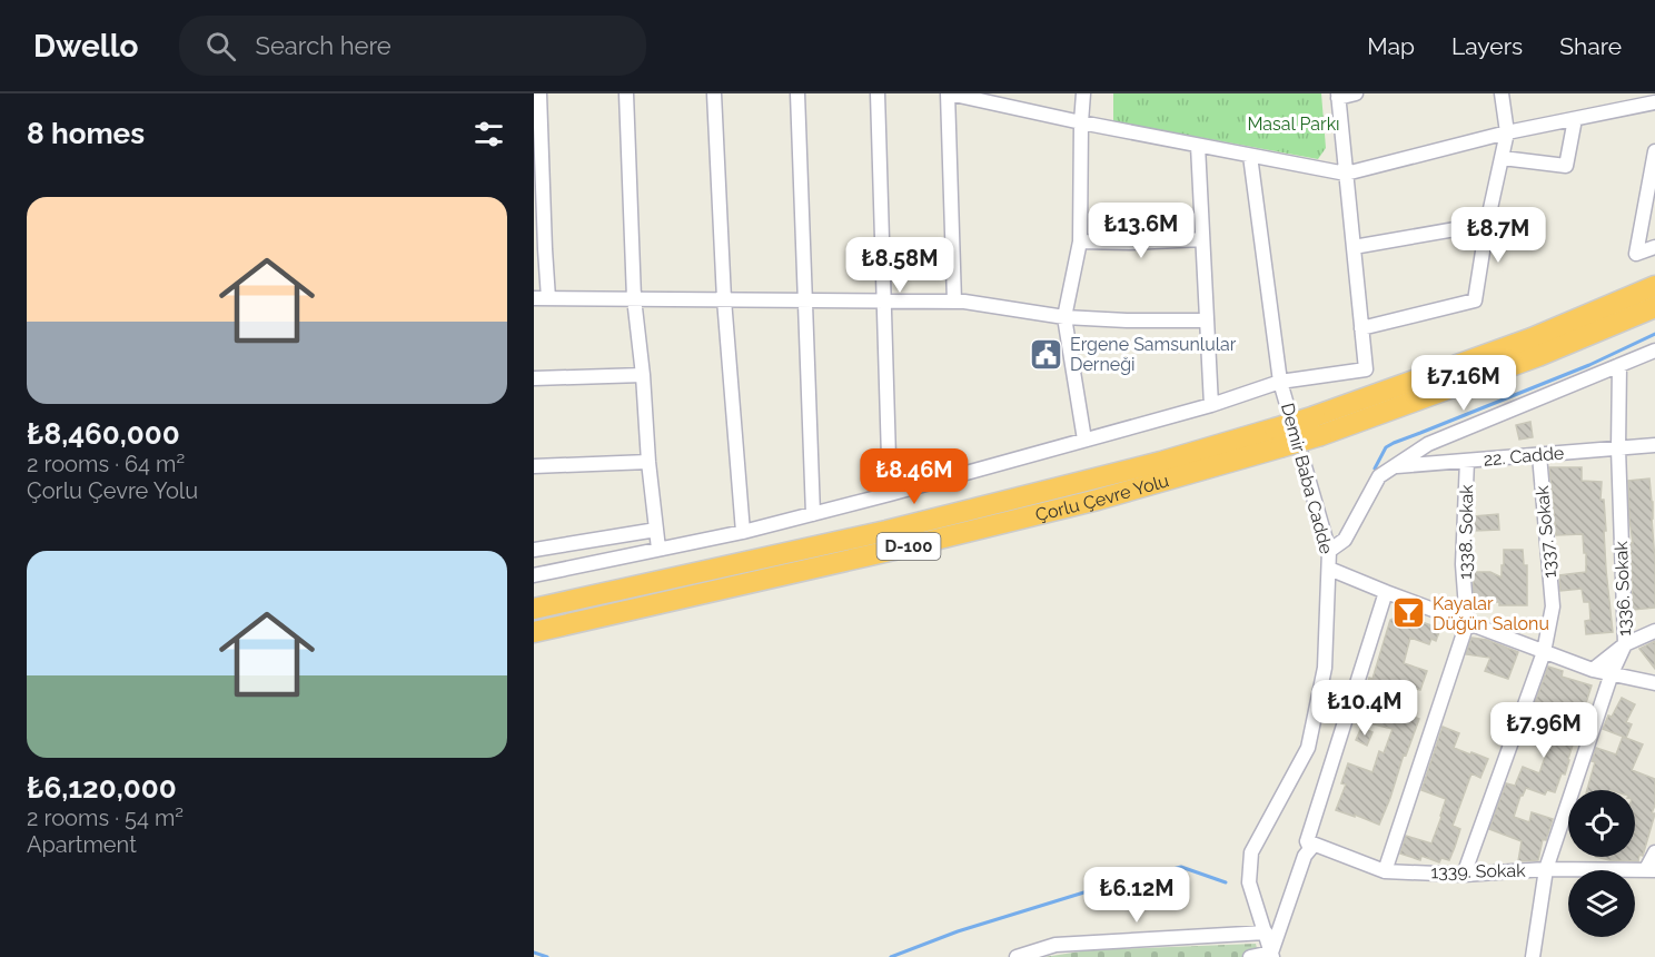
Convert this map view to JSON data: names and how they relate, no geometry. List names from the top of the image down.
{
  "streets": {
    "highway": ["Çorlu Çevre Yolu", "D-100"],
    "street": [
      "22. Cadde",
      "Demir Baba Cadde",
      "1338. Sokak",
      "1337. Sokak",
      "1336. Sokak",
      "1339. Sokak"
    ]
  },
  "crossings": [
    ["22. Cadde", "1338. Sokak"],
    ["22. Cadde", "1337. Sokak"],
    ["22. Cadde", "1336. Sokak"],
    ["1338. Sokak", "1339. Sokak"],
    ["1337. Sokak", "1339. Sokak"],
    ["1336. Sokak", "1339. Sokak"]
  ],
  "parks": ["Masal Parkı"],
  "places": {
    "public building": ["Ergene Samsunlular Derneği"],
    "bar": ["Kayalar Düğün Salonu"]
  },
  "page": {
    "header": "Dwello",
    "search": "Search here",
    "nav": ["Map", "Layers", "Share"],
    "heading": "8 homes",
    "list": [
      {
        "name": "₺8,460,000",
        "note": "2 rooms · 64 m² · Çorlu Çevre Yolu"
      },
      {
        "name": "₺6,120,000",
        "note": "2 rooms · 54 m² · Apartment"
      }
    ],
    "price": [
      "₺13.6M",
      "₺8.7M",
      "₺8.58M",
      "₺7.16M",
      "₺8.46M",
      "₺10.4M",
      "₺7.96M",
      "₺6.12M"
    ]
  }
}
